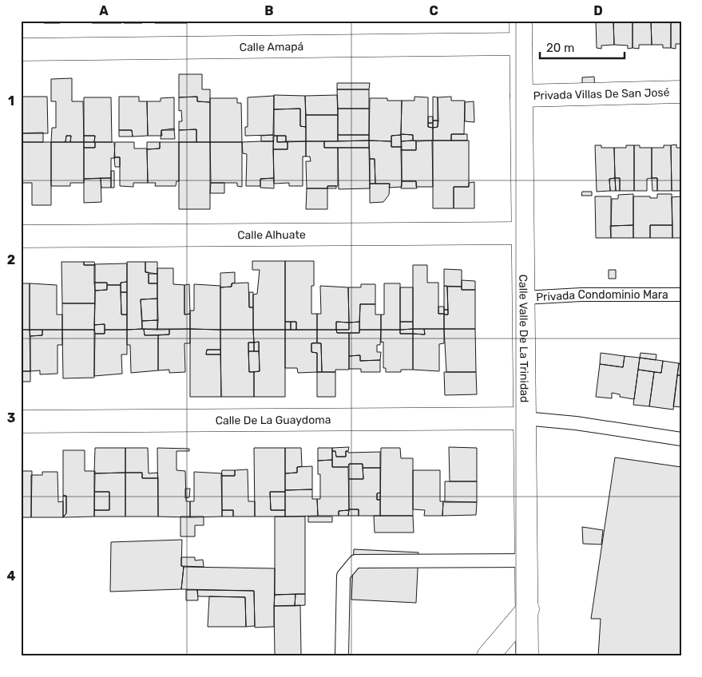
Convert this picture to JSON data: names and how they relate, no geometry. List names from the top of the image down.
{
  "streets": {
    "street": [
      "Calle Amapá",
      "Privada Villas De San José",
      "Calle Alhuate",
      "Calle Valle De La Trinidad",
      "Calle De La Guaydoma"
    ],
    "lane": ["Privada Condominio Mara"]
  },
  "crossings": [
    ["Calle Amapá", "Calle Valle De La Trinidad"],
    ["Privada Villas De San José", "Calle Valle De La Trinidad"],
    ["Calle Alhuate", "Calle Valle De La Trinidad"],
    ["Privada Condominio Mara", "Calle Valle De La Trinidad"],
    ["Calle Valle De La Trinidad", "Calle De La Guaydoma"]
  ],
  "scale_bar": "20 m",
  "grid": {
    "columns": [
      "A",
      "B",
      "C",
      "D"
    ],
    "rows": [
      "1",
      "2",
      "3",
      "4"
    ]
  }
}
